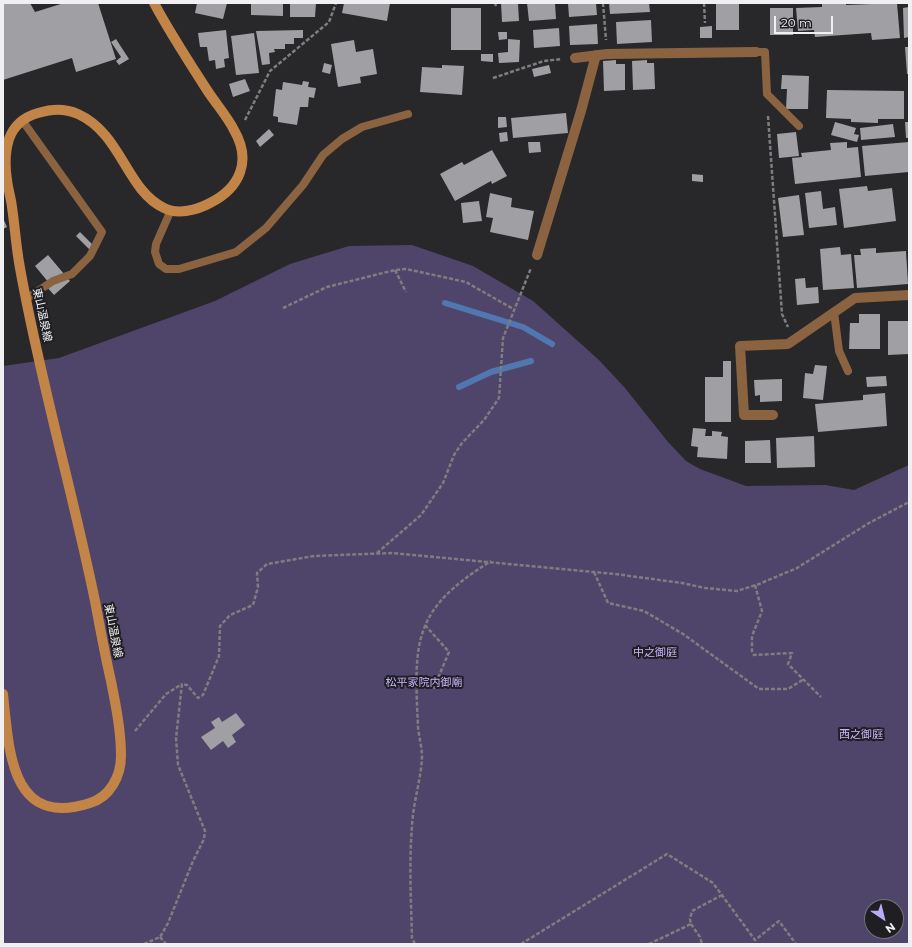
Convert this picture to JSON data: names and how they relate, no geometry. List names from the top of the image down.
{
  "streets": {
    "main road": ["東山温泉線"]
  },
  "parks": ["中之御庭", "松平家院内御廟", "西之御庭"],
  "scale_bar": "20 m",
  "north": "bottom right"
}
